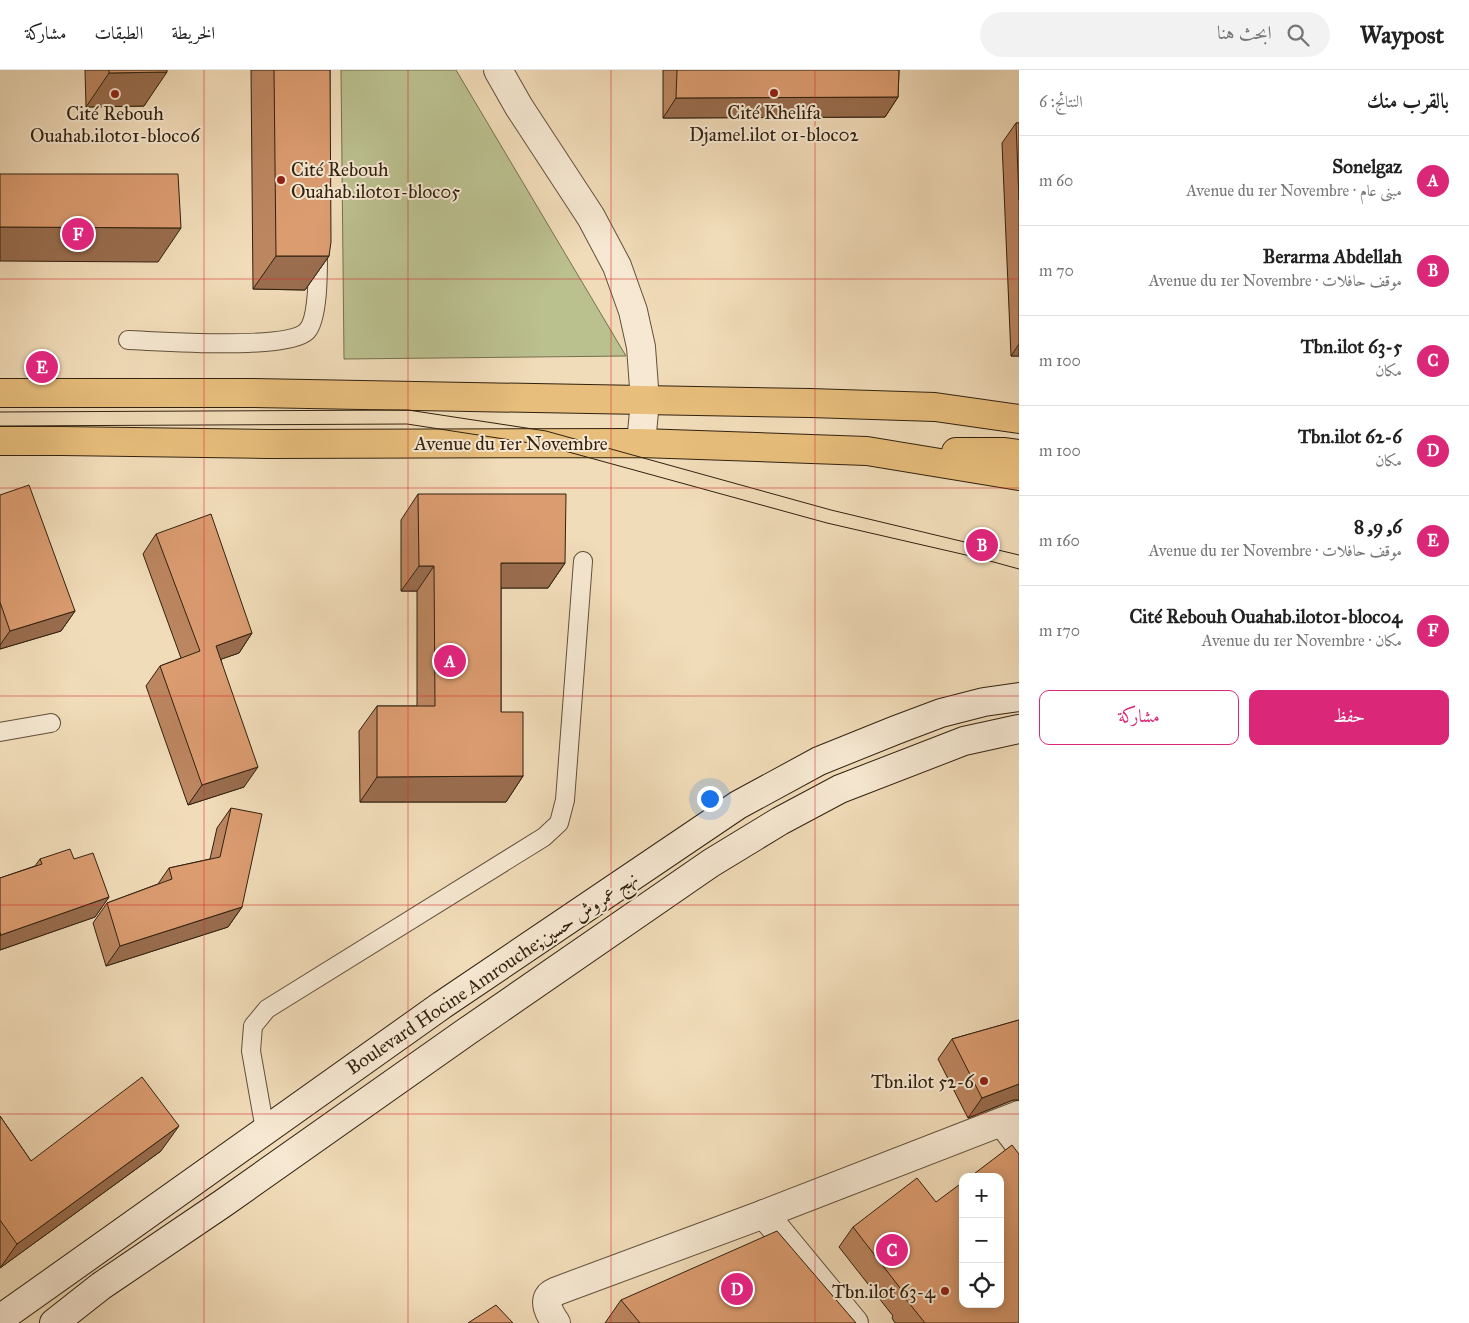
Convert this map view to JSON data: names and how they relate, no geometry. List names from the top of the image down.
{
  "streets": {
    "main road": ["Avenue du 1er Novembre", "Boulevard Hocine Amrouche;نهج عمروش حسين"]
  },
  "places": [
    "Cité Khelifa Djamel.ilot 01-bloc02",
    "Cité Rebouh Ouahab.ilot01-bloc06",
    "Cité Rebouh Ouahab.ilot01-bloc05",
    "Tbn.ilot 52-6",
    "Tbn.ilot 63-4"
  ],
  "page": {
    "header": "Waypost",
    "search": "ابحث هنا",
    "nav": ["الخريطة", "الطبقات", "مشاركة"],
    "heading": ["بالقرب منك", "النتائج: 6"],
    "list": [
      {
        "mark": "A",
        "name": "Sonelgaz",
        "note": "مبنى عام · Avenue du 1er Novembre",
        "value": "60 m"
      },
      {
        "mark": "B",
        "name": "Berarma Abdellah",
        "note": "موقف حافلات · Avenue du 1er Novembre",
        "value": "70 m"
      },
      {
        "mark": "C",
        "name": "Tbn.ilot 63-5",
        "note": "مكان",
        "value": "100 m"
      },
      {
        "mark": "D",
        "name": "Tbn.ilot 62-6",
        "note": "مكان",
        "value": "100 m"
      },
      {
        "mark": "E",
        "name": "6, 9, 8",
        "note": "موقف حافلات · Avenue du 1er Novembre",
        "value": "160 m"
      },
      {
        "mark": "F",
        "name": "Cité Rebouh Ouahab.ilot01-bloc04",
        "note": "مكان · Avenue du 1er Novembre",
        "value": "170 m"
      }
    ],
    "pins": [
      "F",
      "E",
      "B",
      "A",
      "C",
      "D"
    ],
    "buttons": ["حفظ", "مشاركة"],
    "map_buttons": ["+", "−"]
  }
}
